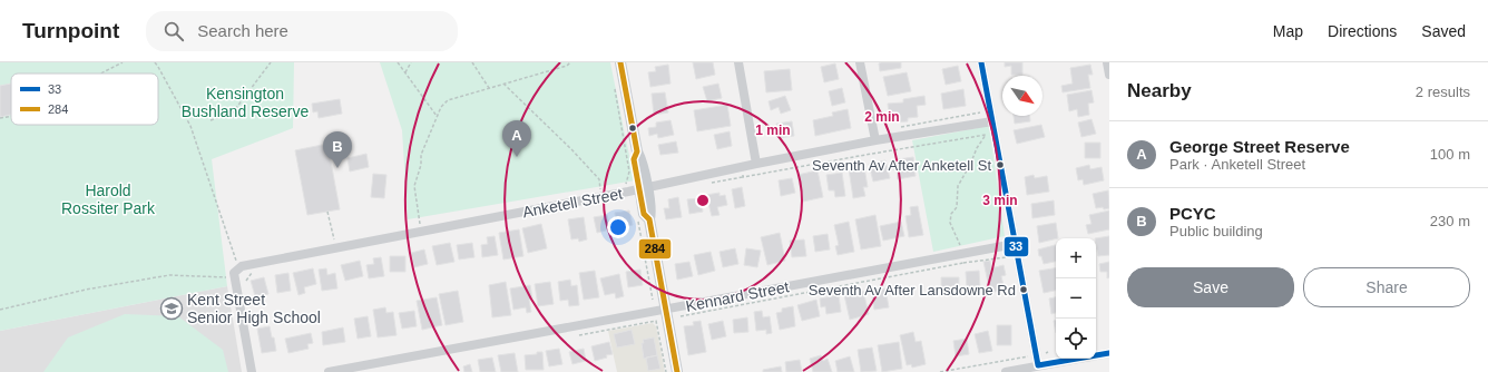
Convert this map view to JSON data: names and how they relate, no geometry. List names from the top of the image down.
{
  "streets": {
    "street": ["Anketell Street", "Kennard Street"]
  },
  "parks": ["Kensington Bushland Reserve", "Harold Rossiter Park"],
  "places": {
    "other": ["Seventh Av After Anketell St", "Seventh Av After Lansdowne Rd"],
    "school or university": ["Kent Street Senior High School"]
  },
  "lines": ["transit line 33", "transit line 284"],
  "legend": ["33", "284"],
  "north": "bottom right",
  "page": {
    "header": "Turnpoint",
    "search": "Search here",
    "nav": ["Map", "Directions", "Saved"],
    "heading": ["Nearby", "2 results"],
    "pins": ["A", "B"],
    "list": [
      {
        "mark": "A",
        "name": "George Street Reserve",
        "note": "Park · Anketell Street",
        "value": "100 m"
      },
      {
        "mark": "B",
        "name": "PCYC",
        "note": "Public building",
        "value": "230 m"
      }
    ],
    "map_buttons": ["+", "−"],
    "buttons": ["Save", "Share"]
  },
  "rings": ["2 min", "1 min", "3 min"]
}
